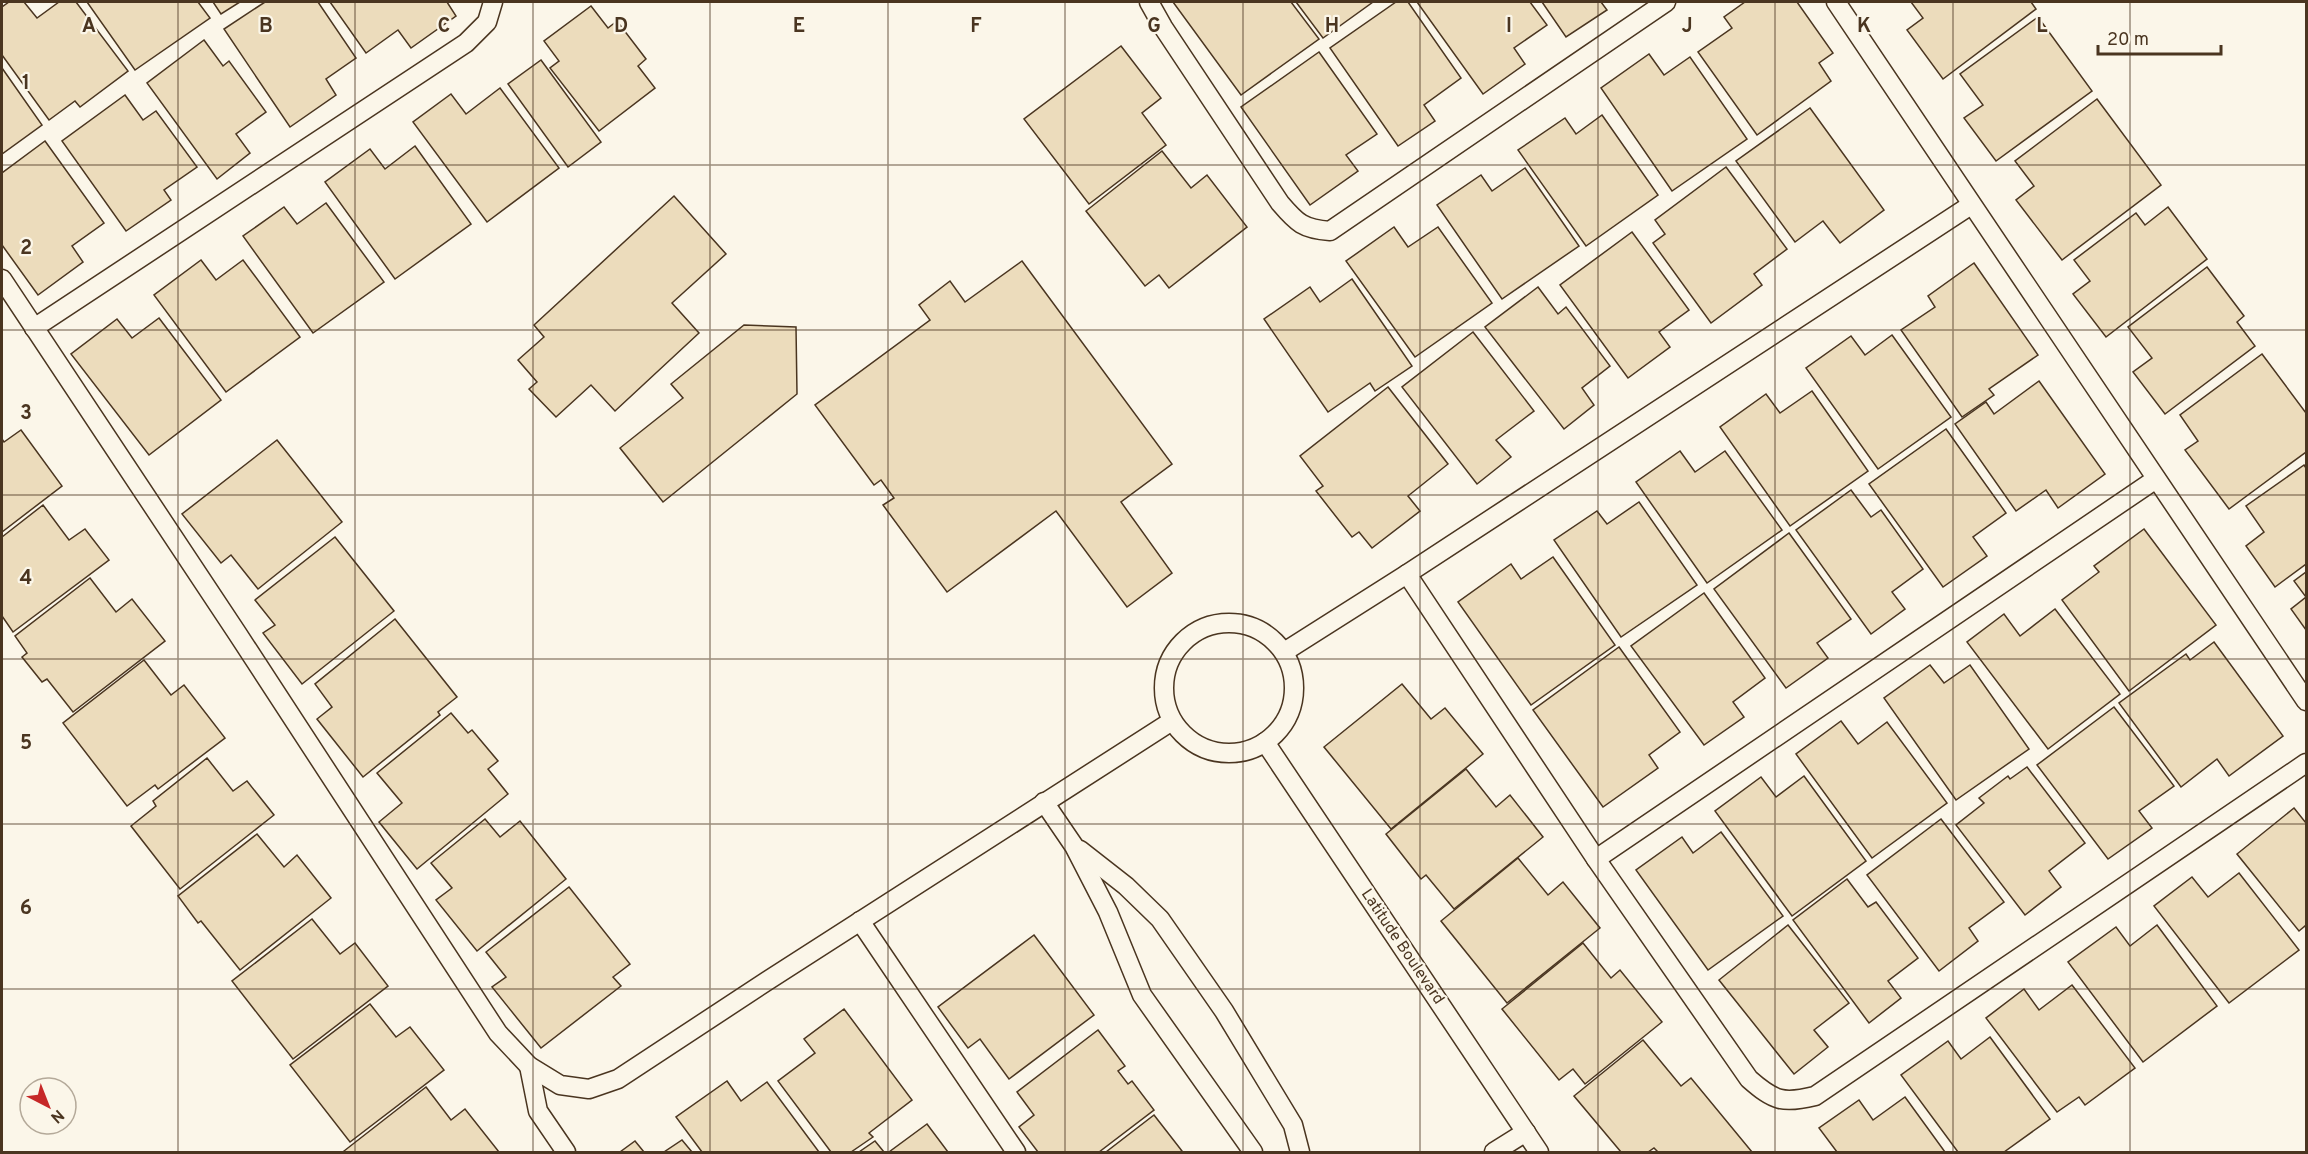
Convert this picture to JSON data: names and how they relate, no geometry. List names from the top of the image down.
{
  "streets": {
    "lane": ["Latitude Boulevard"]
  },
  "scale_bar": "20 m",
  "north": "bottom right",
  "grid": {
    "columns": [
      "A",
      "B",
      "C",
      "D",
      "E",
      "F",
      "G",
      "H",
      "I",
      "J",
      "K",
      "L"
    ],
    "rows": [
      "1",
      "2",
      "3",
      "4",
      "5",
      "6"
    ]
  }
}
